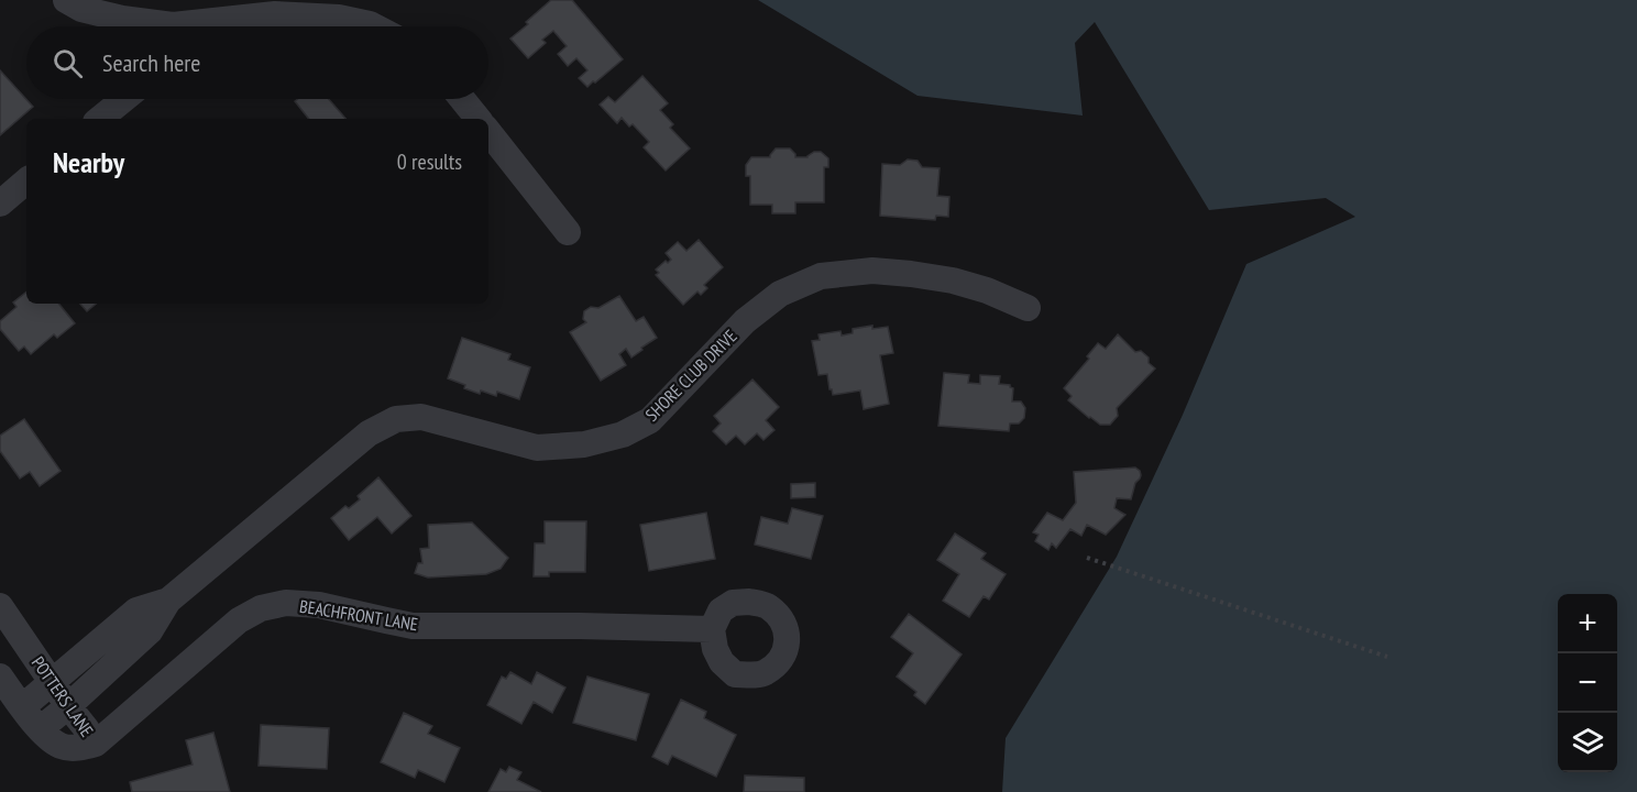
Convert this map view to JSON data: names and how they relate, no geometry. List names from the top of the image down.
{
  "streets": {
    "street": ["SHORE CLUB DRIVE", "BEACHFRONT LANE", "POTTERS LANE"]
  },
  "crossings": [
    ["SHORE CLUB DRIVE", "POTTERS LANE"],
    ["BEACHFRONT LANE", "POTTERS LANE"]
  ],
  "page": {
    "search": "Search here",
    "heading": ["Nearby", "0 results"],
    "map_buttons": ["+", "−"]
  }
}
